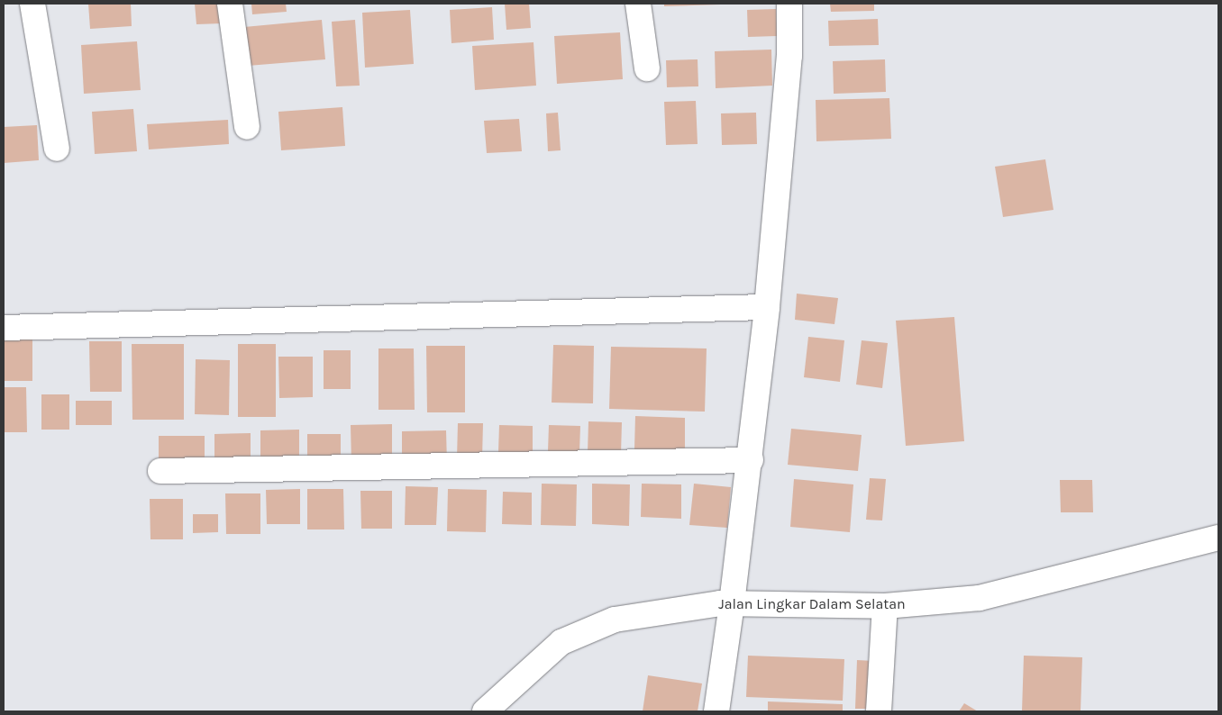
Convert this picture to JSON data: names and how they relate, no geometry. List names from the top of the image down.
{
  "streets": {
    "street": ["Jalan Lingkar Dalam Selatan"]
  }
}
